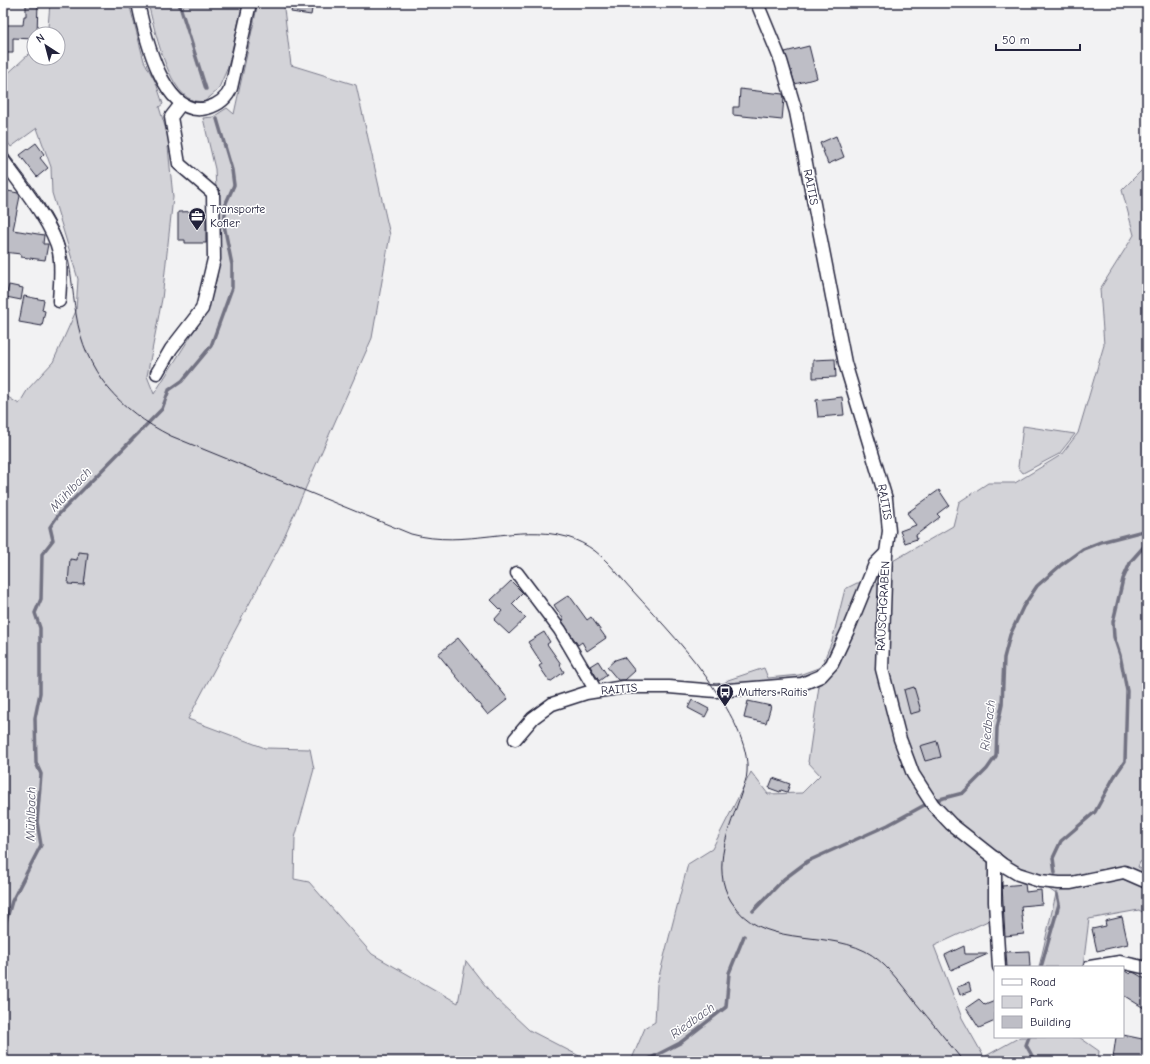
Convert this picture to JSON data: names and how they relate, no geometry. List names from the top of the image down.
{
  "streets": {
    "street": ["RAITIS", "RAUSCHGRABEN"]
  },
  "crossings": [
    ["RAITIS", "RAUSCHGRABEN"]
  ],
  "water": ["Mühlbach", "Riedbach"],
  "places": {
    "office": ["Transporte Kofler"],
    "bus stop": ["Mutters Raitis"]
  },
  "legend": ["Road", "Park", "Building"],
  "scale_bar": "50 m",
  "north": "top left"
}
